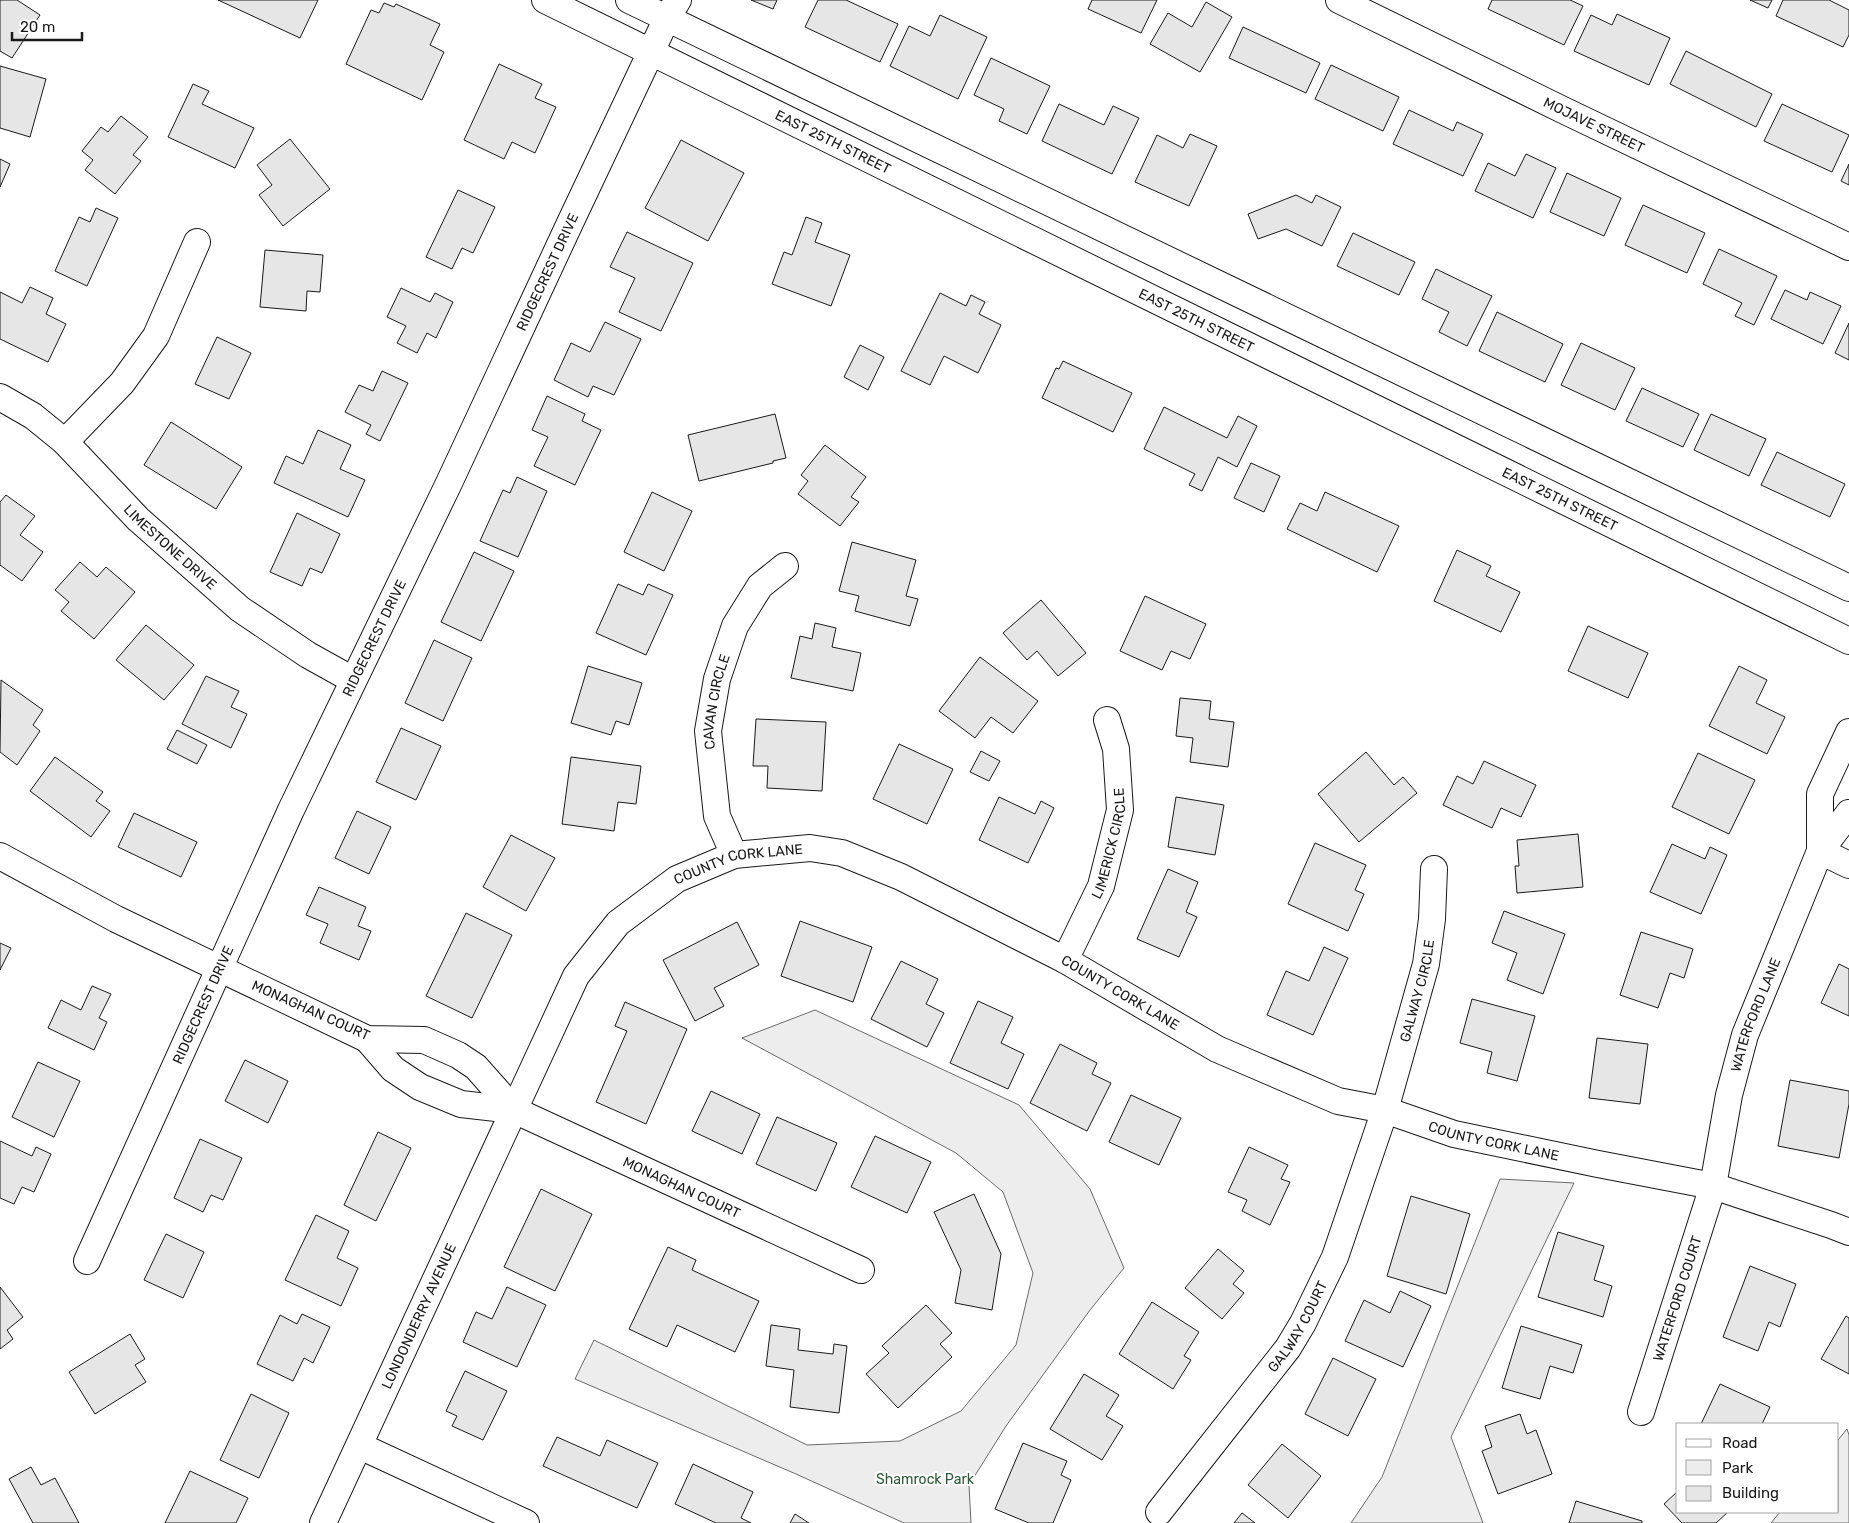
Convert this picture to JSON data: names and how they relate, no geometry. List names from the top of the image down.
{
  "streets": {
    "street": [
      "MOJAVE STREET",
      "EAST 25TH STREET",
      "RIDGECREST DRIVE",
      "LIMESTONE DRIVE",
      "CAVAN CIRCLE",
      "LIMERICK CIRCLE",
      "COUNTY CORK LANE",
      "GALWAY CIRCLE",
      "MONAGHAN COURT",
      "WATERFORD LANE",
      "WATERFORD COURT",
      "LONDONDERRY AVENUE",
      "GALWAY COURT"
    ]
  },
  "crossings": [
    ["EAST 25TH STREET", "RIDGECREST DRIVE"],
    ["RIDGECREST DRIVE", "LIMESTONE DRIVE"],
    ["RIDGECREST DRIVE", "MONAGHAN COURT"],
    ["CAVAN CIRCLE", "COUNTY CORK LANE"],
    ["LIMERICK CIRCLE", "COUNTY CORK LANE"],
    ["COUNTY CORK LANE", "GALWAY CIRCLE"],
    ["COUNTY CORK LANE", "MONAGHAN COURT"],
    ["COUNTY CORK LANE", "WATERFORD LANE"],
    ["COUNTY CORK LANE", "WATERFORD COURT"],
    ["COUNTY CORK LANE", "LONDONDERRY AVENUE"],
    ["COUNTY CORK LANE", "GALWAY COURT"],
    ["GALWAY CIRCLE", "GALWAY COURT"],
    ["MONAGHAN COURT", "LONDONDERRY AVENUE"],
    ["WATERFORD LANE", "WATERFORD COURT"]
  ],
  "parks": ["Shamrock Park"],
  "legend": ["Road", "Park", "Building"],
  "scale_bar": "20 m"
}
